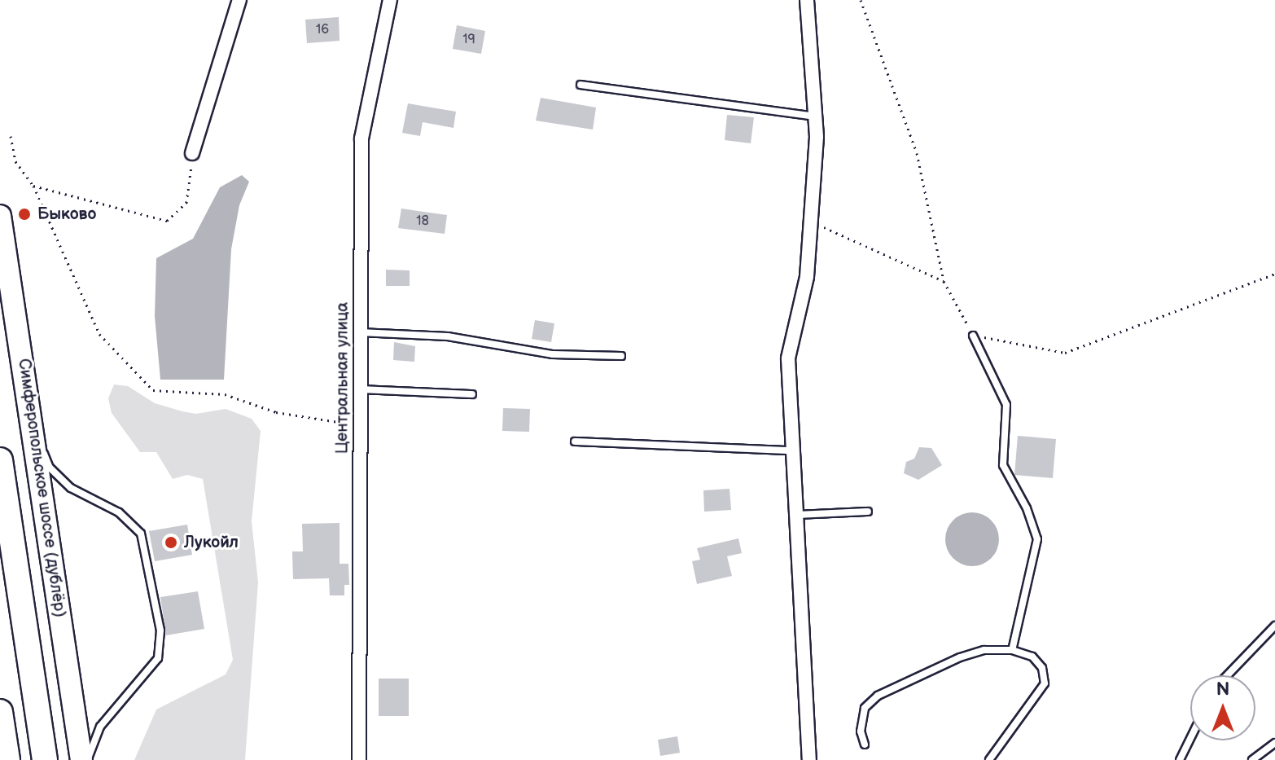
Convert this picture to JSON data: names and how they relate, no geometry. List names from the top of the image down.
{
  "streets": {
    "main road": ["Симферопольское шоссе (дублёр)"],
    "street": ["Центральная улица"]
  },
  "places": ["Быково", "Лукойл"],
  "house_numbers": ["16", "19", "18"],
  "north": "top"
}
